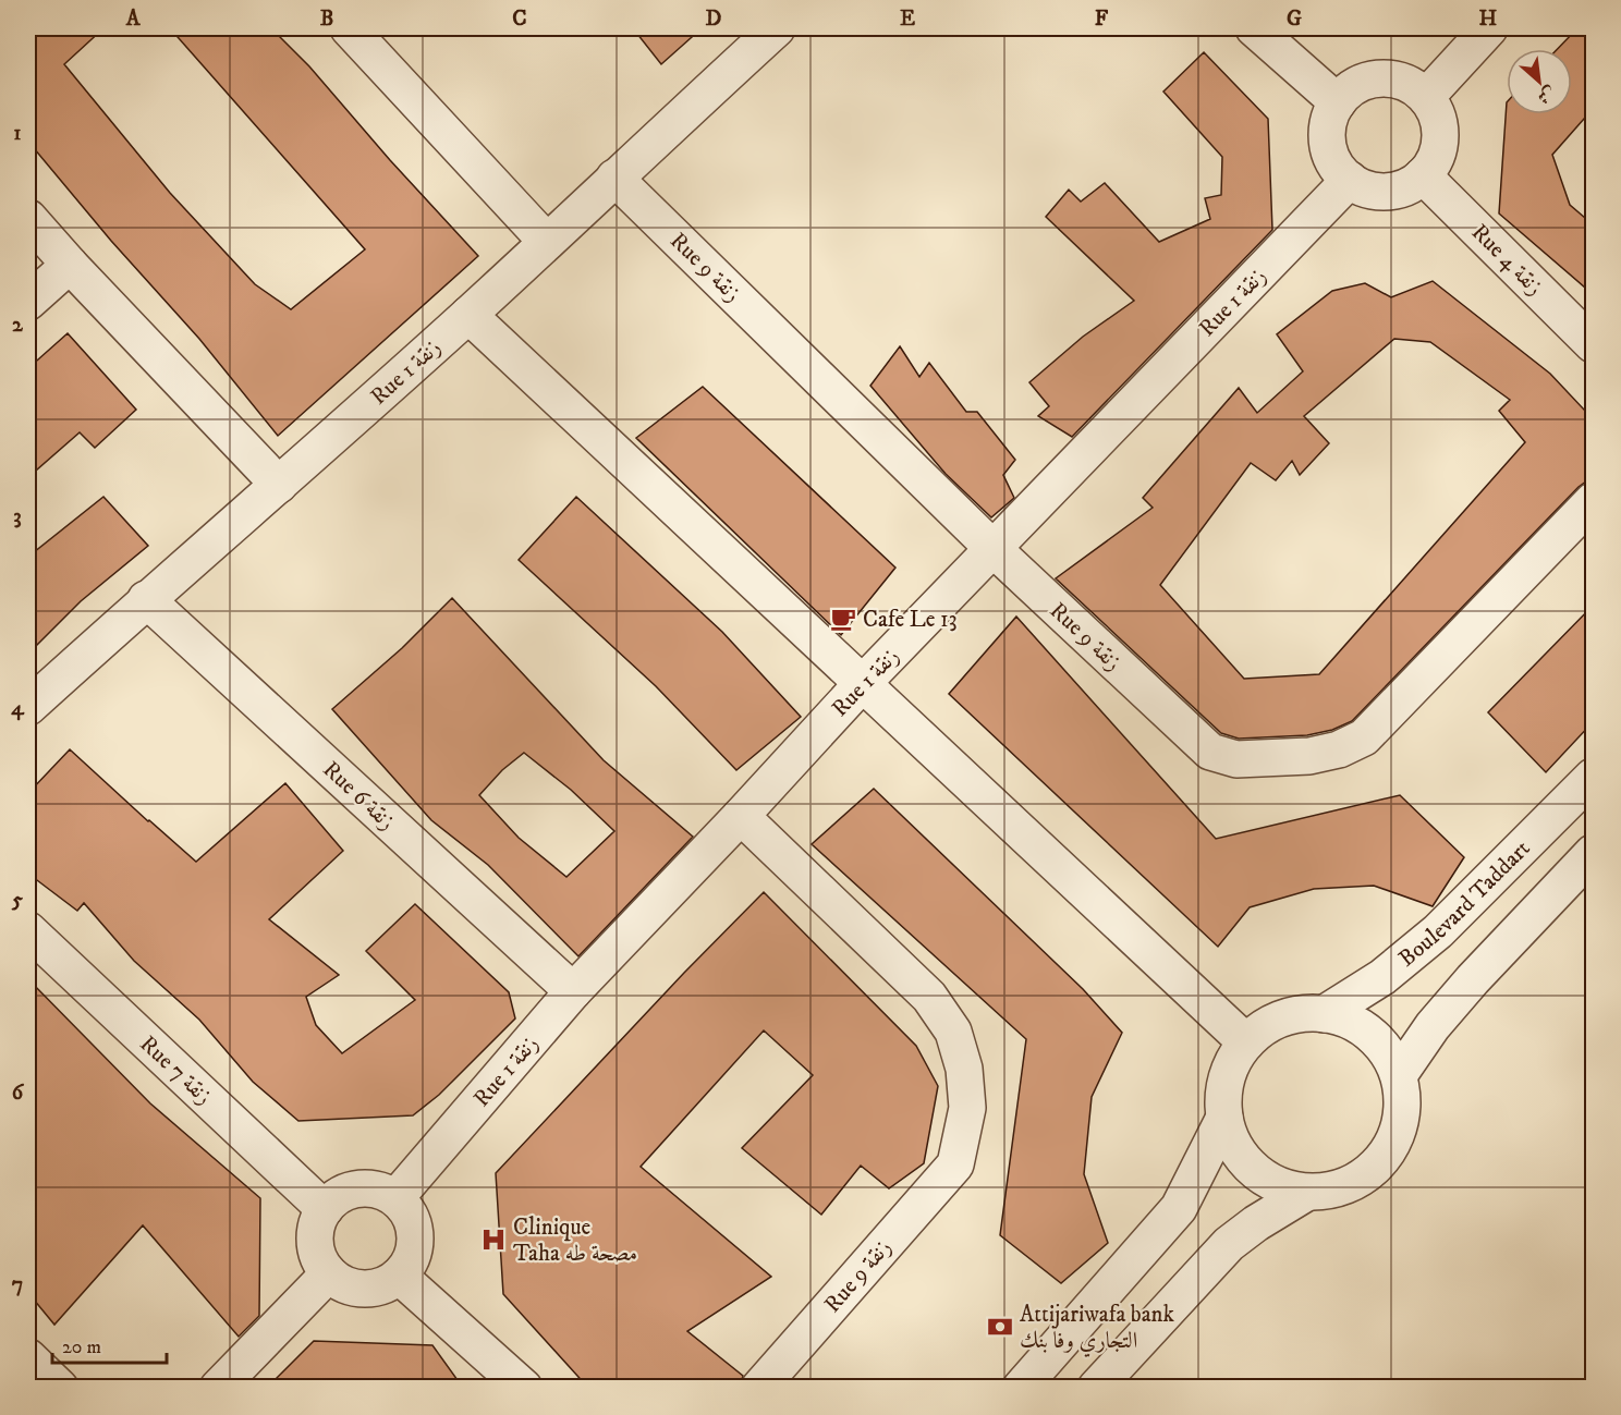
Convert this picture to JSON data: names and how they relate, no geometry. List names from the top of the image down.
{
  "streets": {
    "street": [
      "Rue 4 زنقة",
      "Rue 9 زنقة",
      "Rue 1 زنقة",
      "Rue 6 زنقة",
      "Boulevard Taddart",
      "Rue 7 زنقة"
    ]
  },
  "crossings": [
    ["Rue 4 زنقة", "Rue 1 زنقة"],
    ["Rue 9 زنقة", "Rue 1 زنقة"],
    ["Rue 1 زنقة", "Rue 6 زنقة"],
    ["Rue 1 زنقة", "Rue 7 زنقة"]
  ],
  "places": {
    "cafe": ["Cafe Le 13"],
    "hospital": ["Clinique Taha مصحة طه"],
    "bank": ["Attijariwafa bank التجاري وفا بنك"]
  },
  "scale_bar": "20 m",
  "north": "bottom right",
  "grid": {
    "columns": [
      "A",
      "B",
      "C",
      "D",
      "E",
      "F",
      "G",
      "H"
    ],
    "rows": [
      "1",
      "2",
      "3",
      "4",
      "5",
      "6",
      "7"
    ]
  }
}
